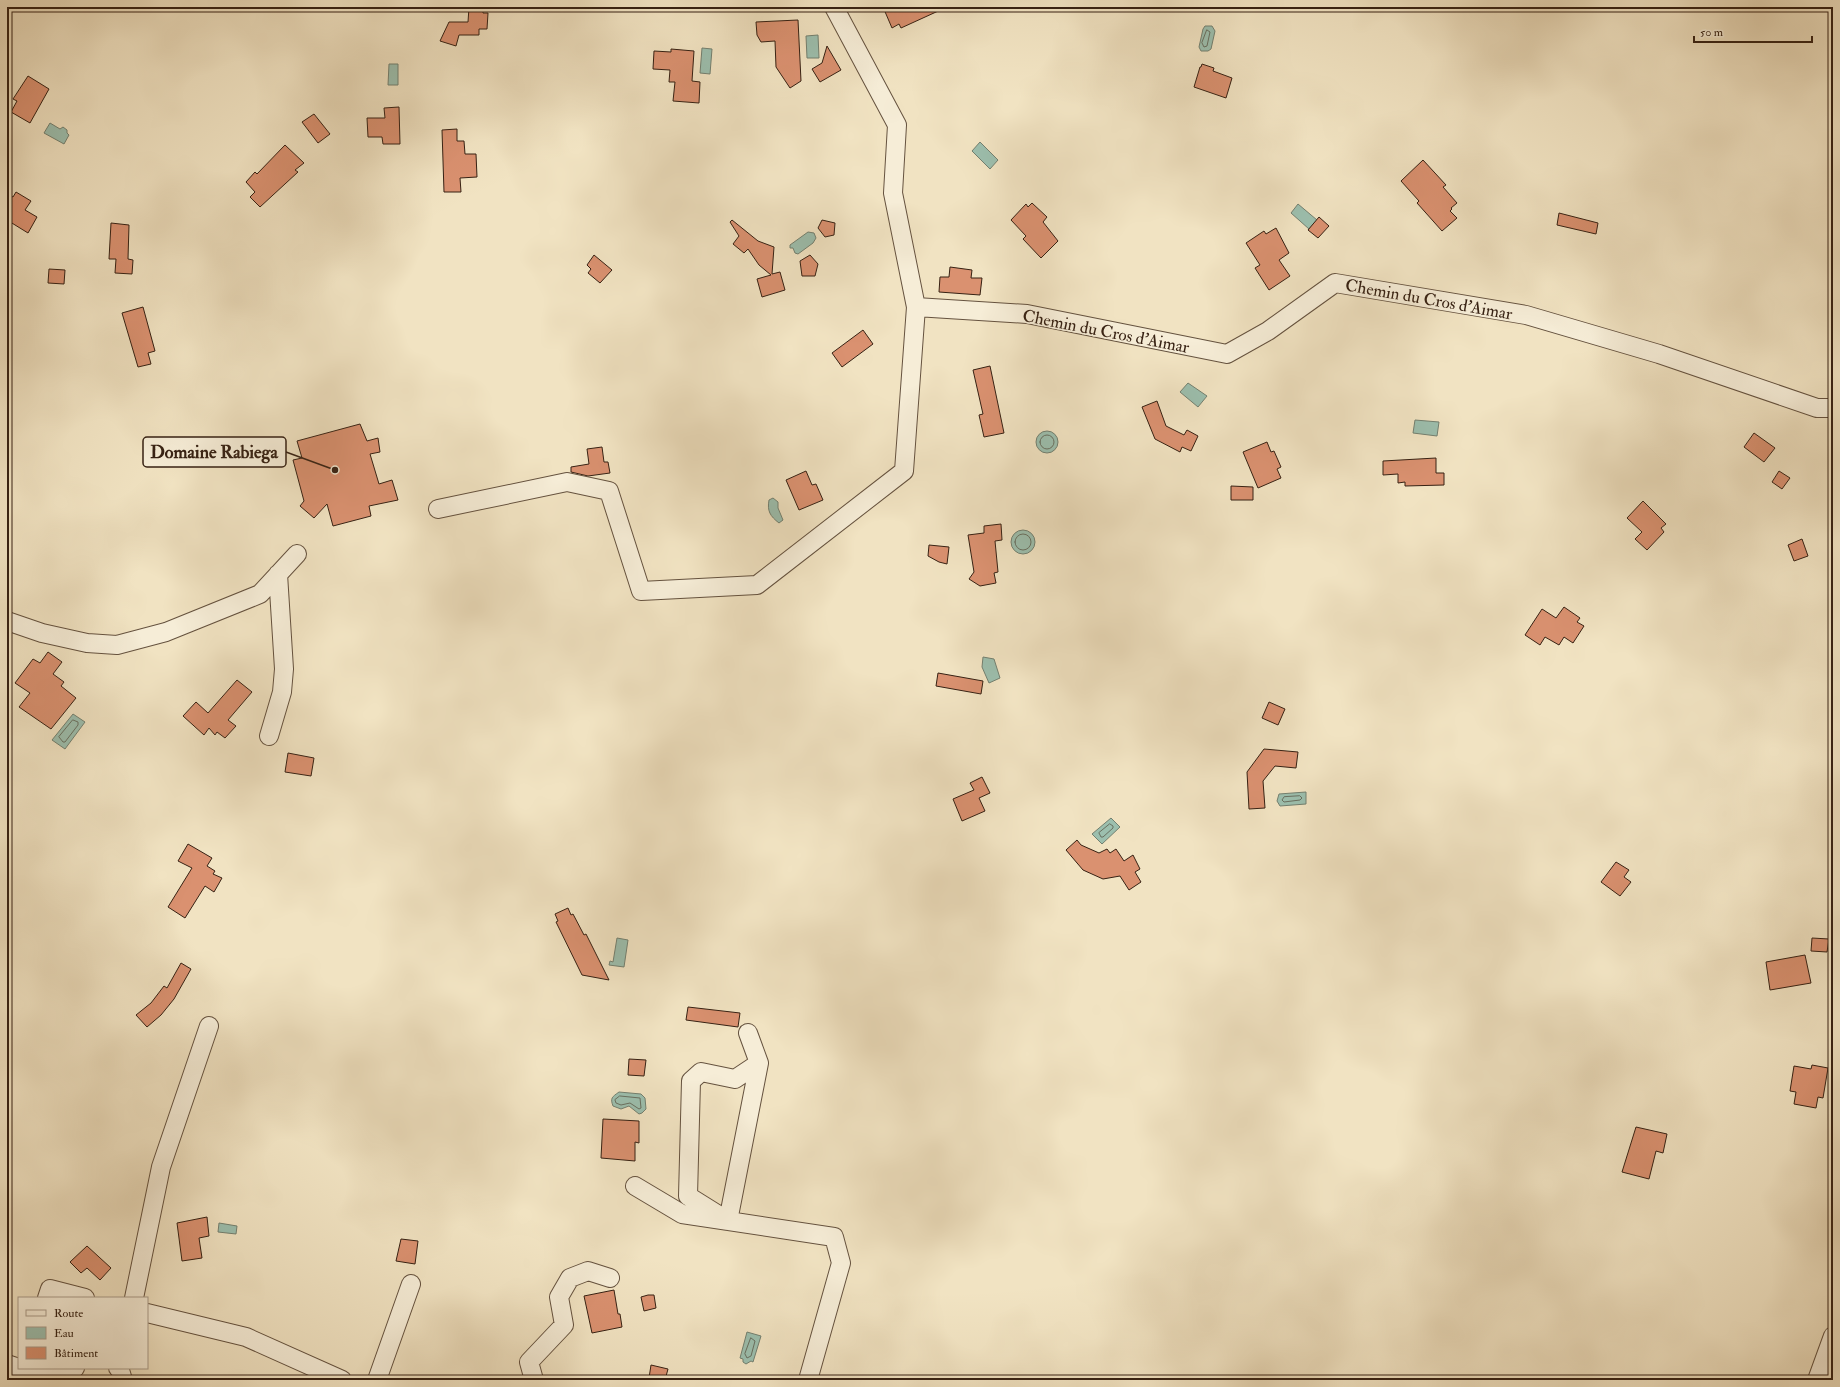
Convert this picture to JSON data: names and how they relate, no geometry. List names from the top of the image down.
{
  "streets": {
    "street": ["Chemin du Cros d'Aimar"]
  },
  "places": ["Domaine Rabiega"],
  "legend": ["Route", "Eau", "Bâtiment"],
  "scale_bar": "50 m"
}
